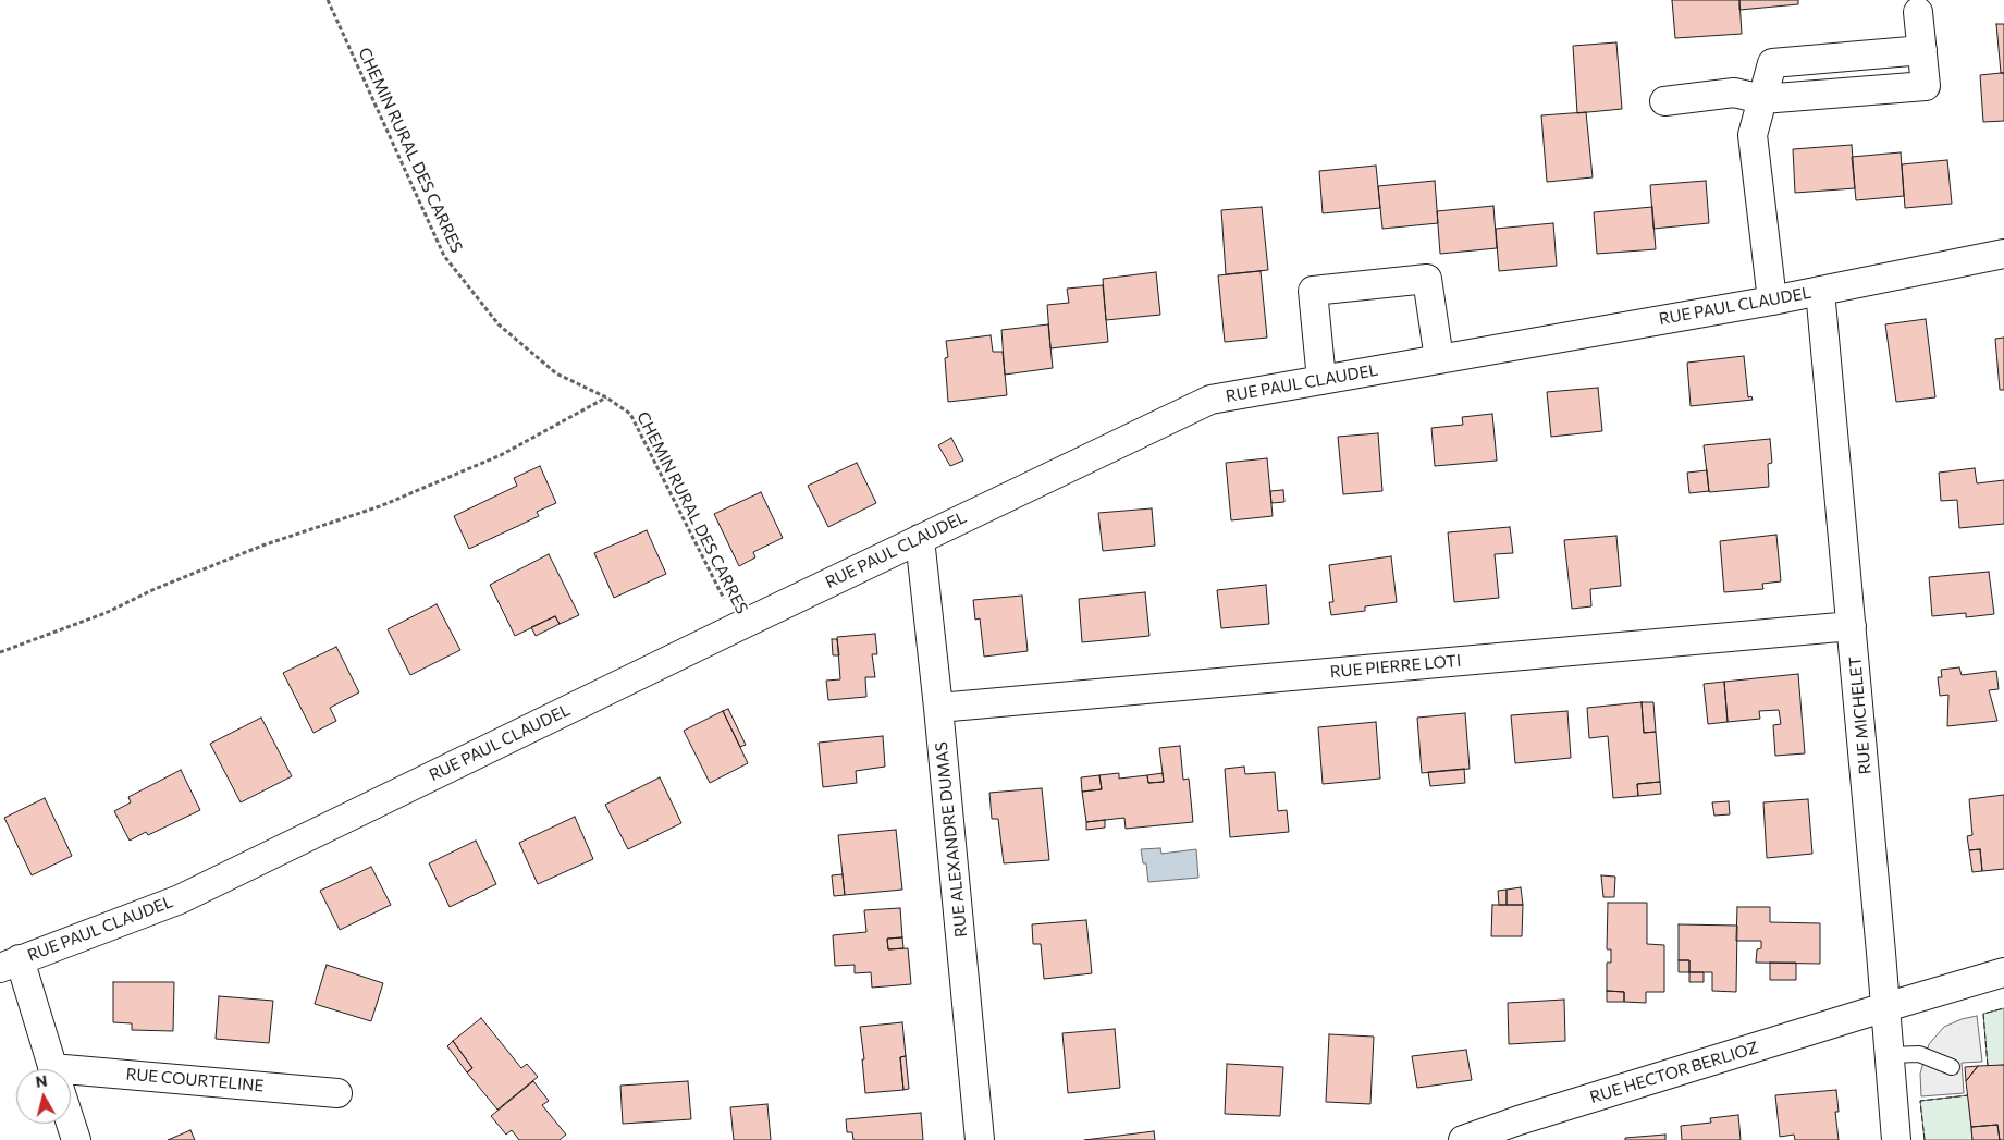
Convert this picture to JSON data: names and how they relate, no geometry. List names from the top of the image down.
{
  "streets": {
    "street": [
      "RUE PAUL CLAUDEL",
      "RUE PIERRE LOTI",
      "RUE MICHELET",
      "RUE ALEXANDRE DUMAS",
      "RUE HECTOR BERLIOZ",
      "RUE COURTELINE"
    ],
    "path": ["CHEMIN RURAL DES CARRES"]
  },
  "crossings": [
    ["CHEMIN RURAL DES CARRES", "RUE PAUL CLAUDEL"],
    ["RUE PAUL CLAUDEL", "RUE MICHELET"],
    ["RUE PAUL CLAUDEL", "RUE ALEXANDRE DUMAS"],
    ["RUE PIERRE LOTI", "RUE MICHELET"],
    ["RUE PIERRE LOTI", "RUE ALEXANDRE DUMAS"],
    ["RUE MICHELET", "RUE HECTOR BERLIOZ"]
  ],
  "north": "top"
}
